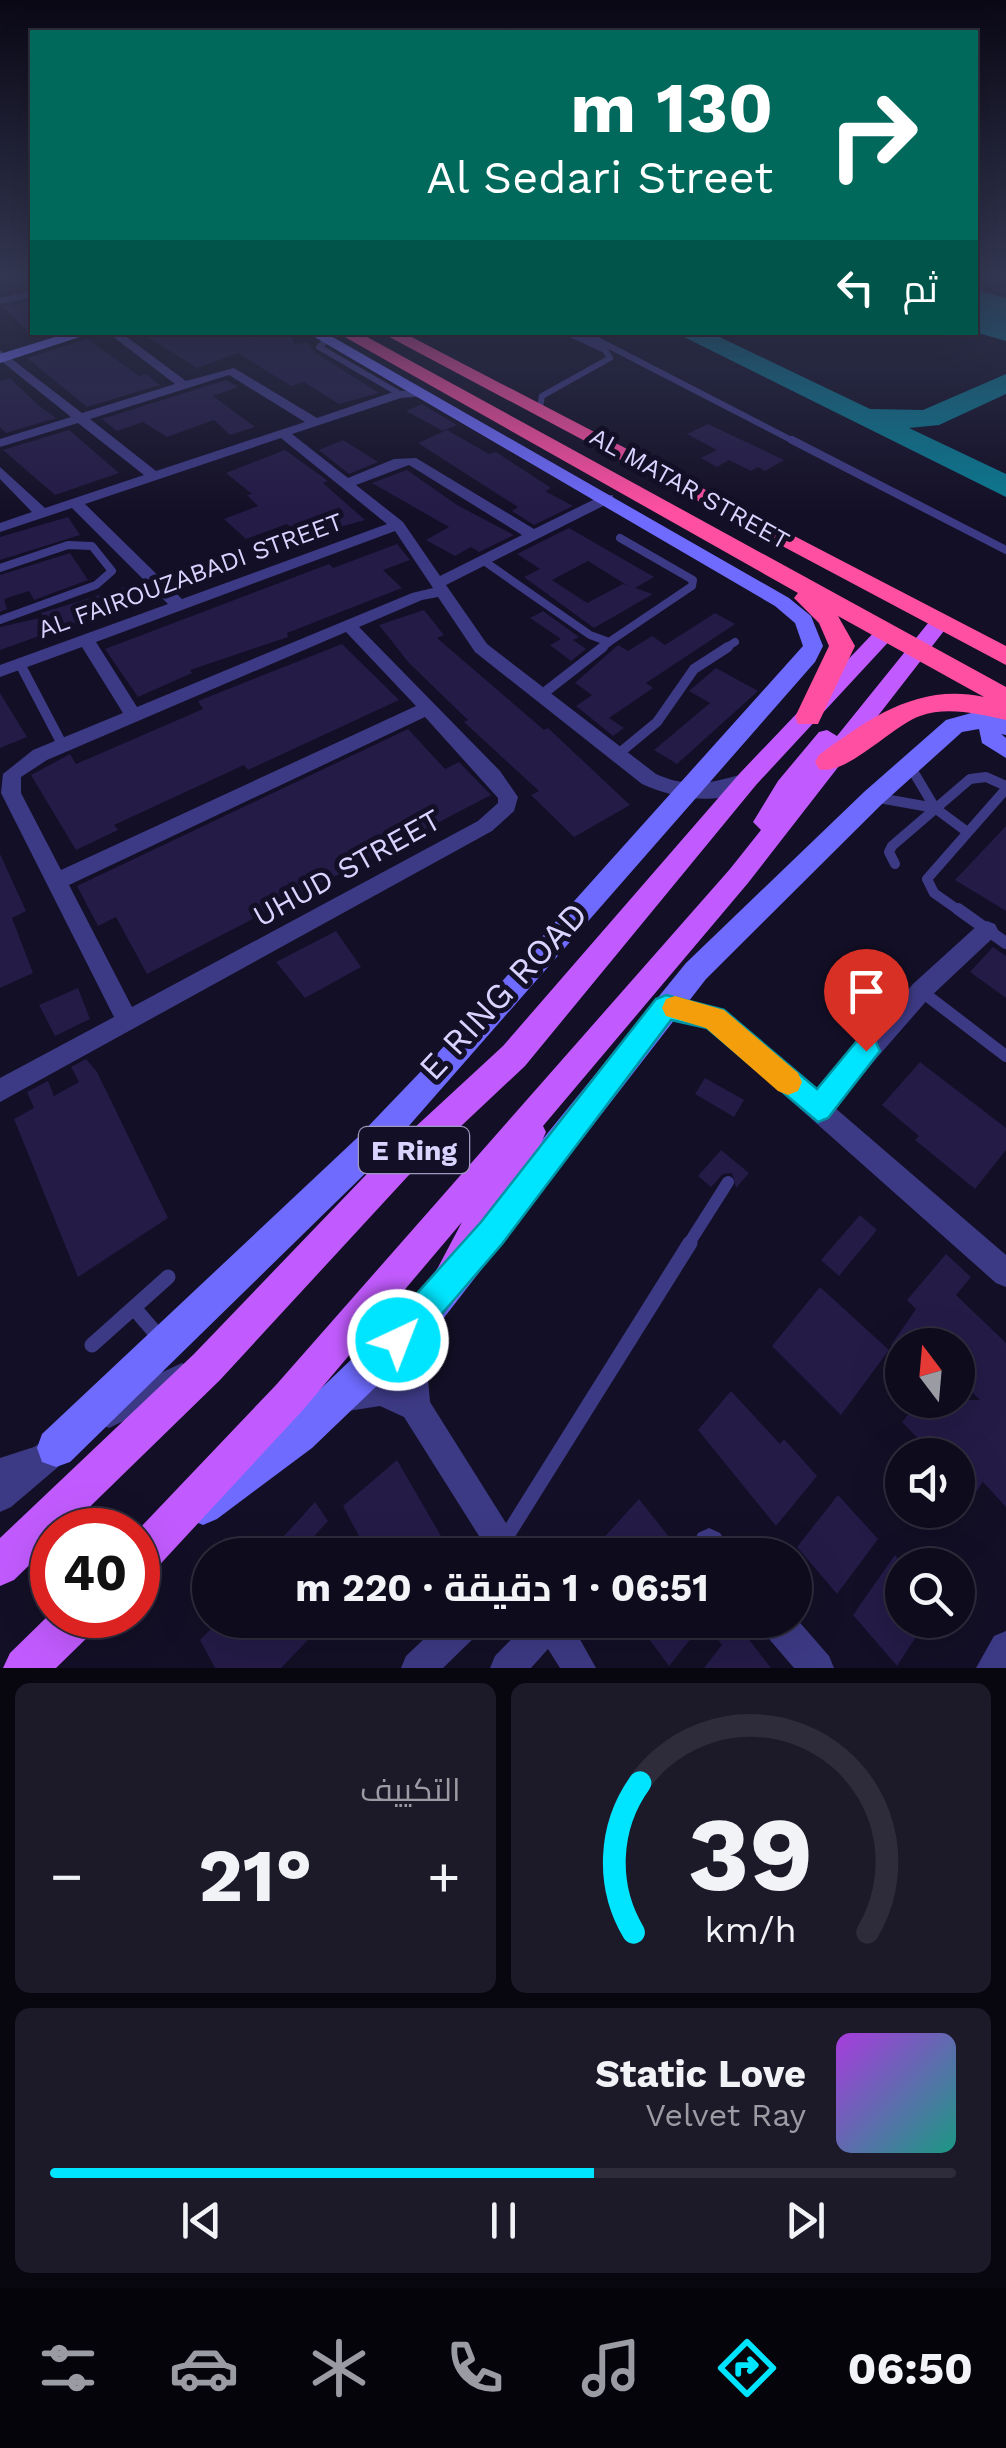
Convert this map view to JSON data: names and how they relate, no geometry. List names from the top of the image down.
{
  "streets": {
    "highway": ["AL MATAR STREET"],
    "main road": ["E RING ROAD", "E Ring"],
    "street": ["AL FAIROUZABADI STREET", "UHUD STREET"]
  },
  "crossings": [
    ["AL MATAR STREET", "E RING ROAD"],
    ["AL MATAR STREET", "E Ring"]
  ],
  "north": "top",
  "page": {
    "turn": ["130 m", "Al Sedari Street"],
    "then": "ثم",
    "limit": "40",
    "trip": "06:51 · 1 دقيقة · 220 m",
    "tile": "التكييف",
    "heat": ["−", "21°", "+"],
    "song": ["Static Love", "Velvet Ray"],
    "tabs": "06:50",
    "gauge": ["39", "km/h"]
  }
}
